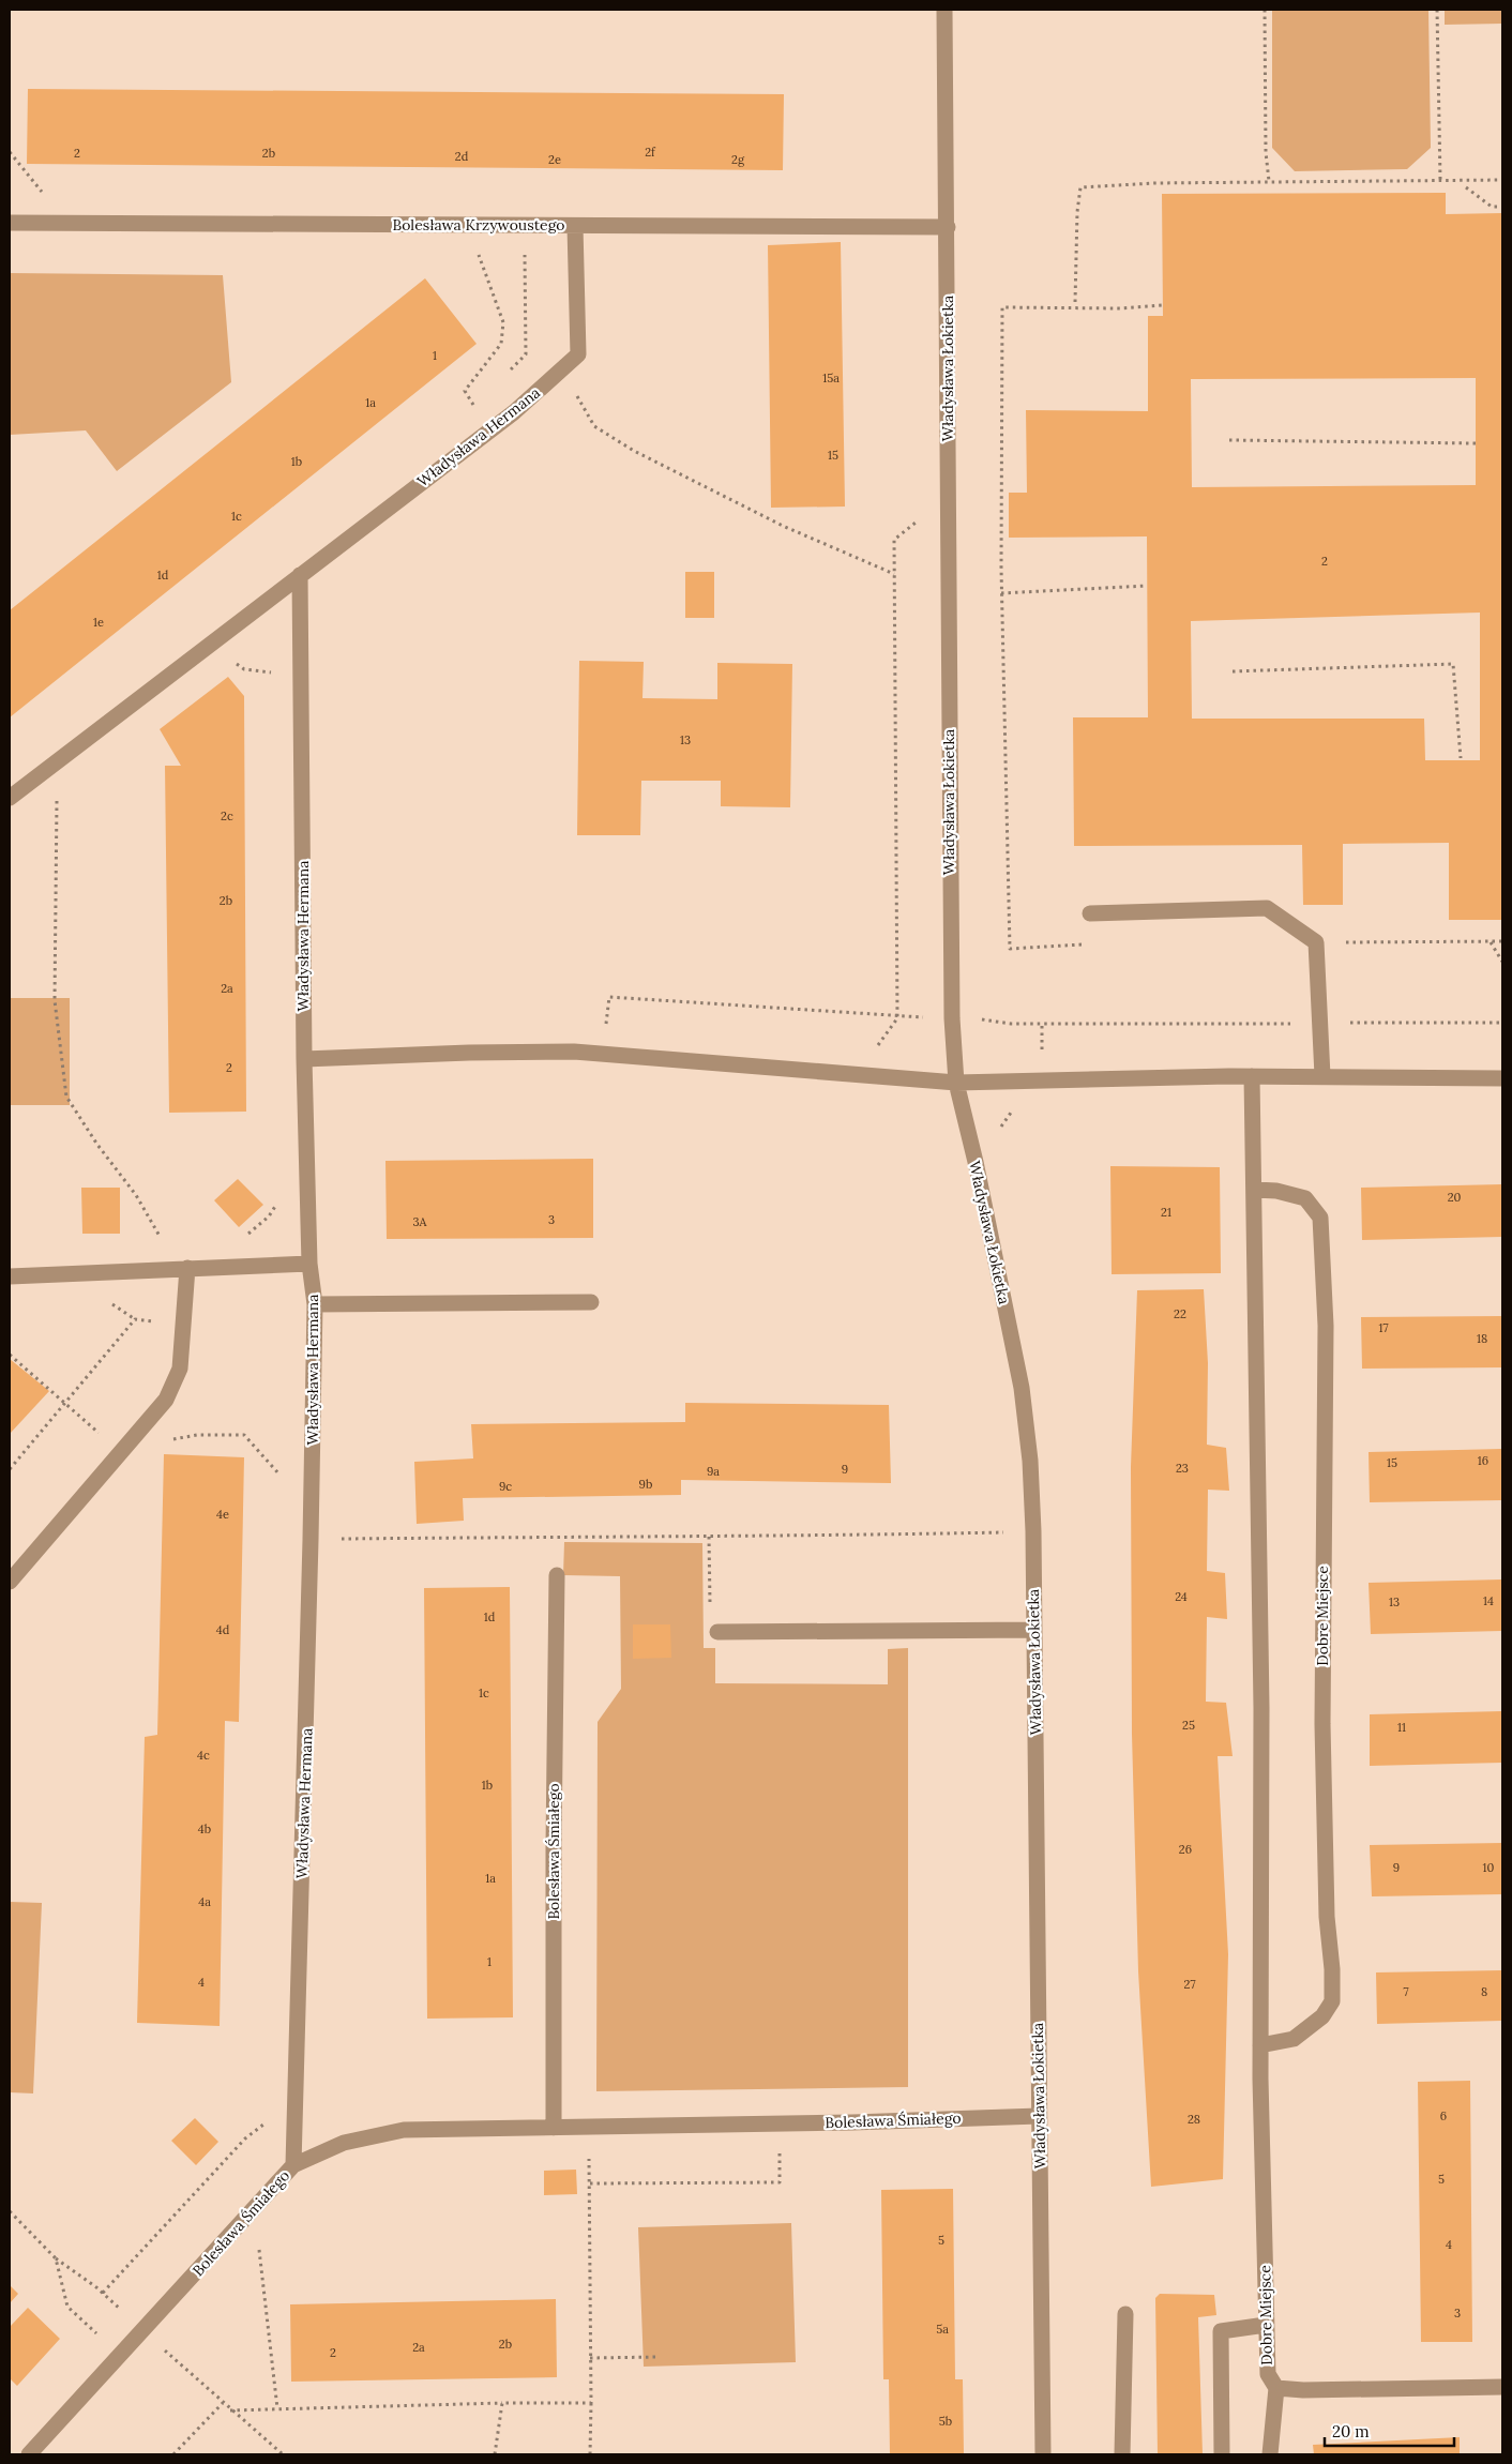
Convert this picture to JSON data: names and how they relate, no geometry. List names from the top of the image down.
{
  "streets": {
    "street": [
      "Bolesława Krzywoustego",
      "Władysława Łokietka",
      "Władysława Hermana",
      "Dobre Miejsce",
      "Bolesława Śmiałego"
    ]
  },
  "crossings": [
    ["Bolesława Krzywoustego", "Władysława Łokietka"],
    ["Bolesława Krzywoustego", "Władysława Hermana"],
    ["Władysława Łokietka", "Bolesława Śmiałego"],
    ["Władysława Hermana", "Bolesława Śmiałego"]
  ],
  "house_numbers": [
    "2f",
    "2",
    "2b",
    "2d",
    "2e",
    "2g",
    "1",
    "15a",
    "1a",
    "15",
    "1b",
    "1c",
    "2",
    "1d",
    "1e",
    "13",
    "2c",
    "2b",
    "2a",
    "2",
    "20",
    "21",
    "3",
    "3A",
    "22",
    "17",
    "18",
    "16",
    "15",
    "23",
    "9",
    "9a",
    "9b",
    "9c",
    "4e",
    "24",
    "14",
    "13",
    "1d",
    "4d",
    "1c",
    "25",
    "11",
    "4c",
    "1b",
    "4b",
    "26",
    "9",
    "10",
    "1a",
    "4a",
    "1",
    "4",
    "27",
    "7",
    "8",
    "6",
    "28",
    "5",
    "5",
    "4",
    "3",
    "5a",
    "2b",
    "2a",
    "2",
    "5b"
  ],
  "scale_bar": "20 m"
}
